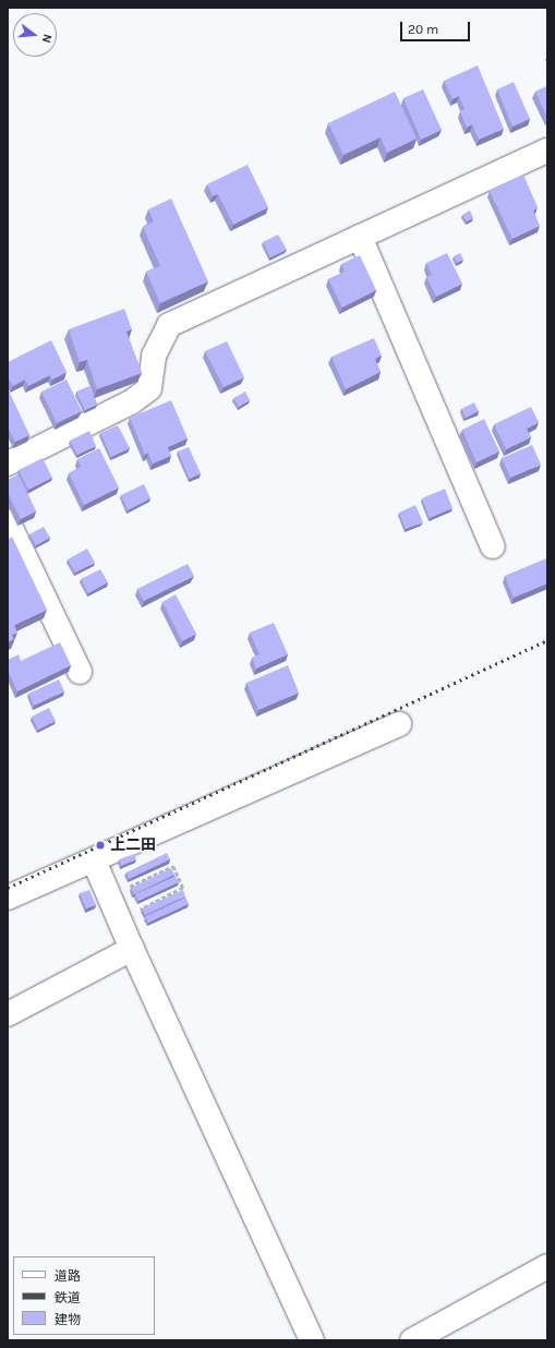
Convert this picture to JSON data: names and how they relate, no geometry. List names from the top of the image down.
{
  "places": ["上二田"],
  "legend": ["道路", "鉄道", "建物"],
  "scale_bar": "20 m",
  "north": "right"
}
